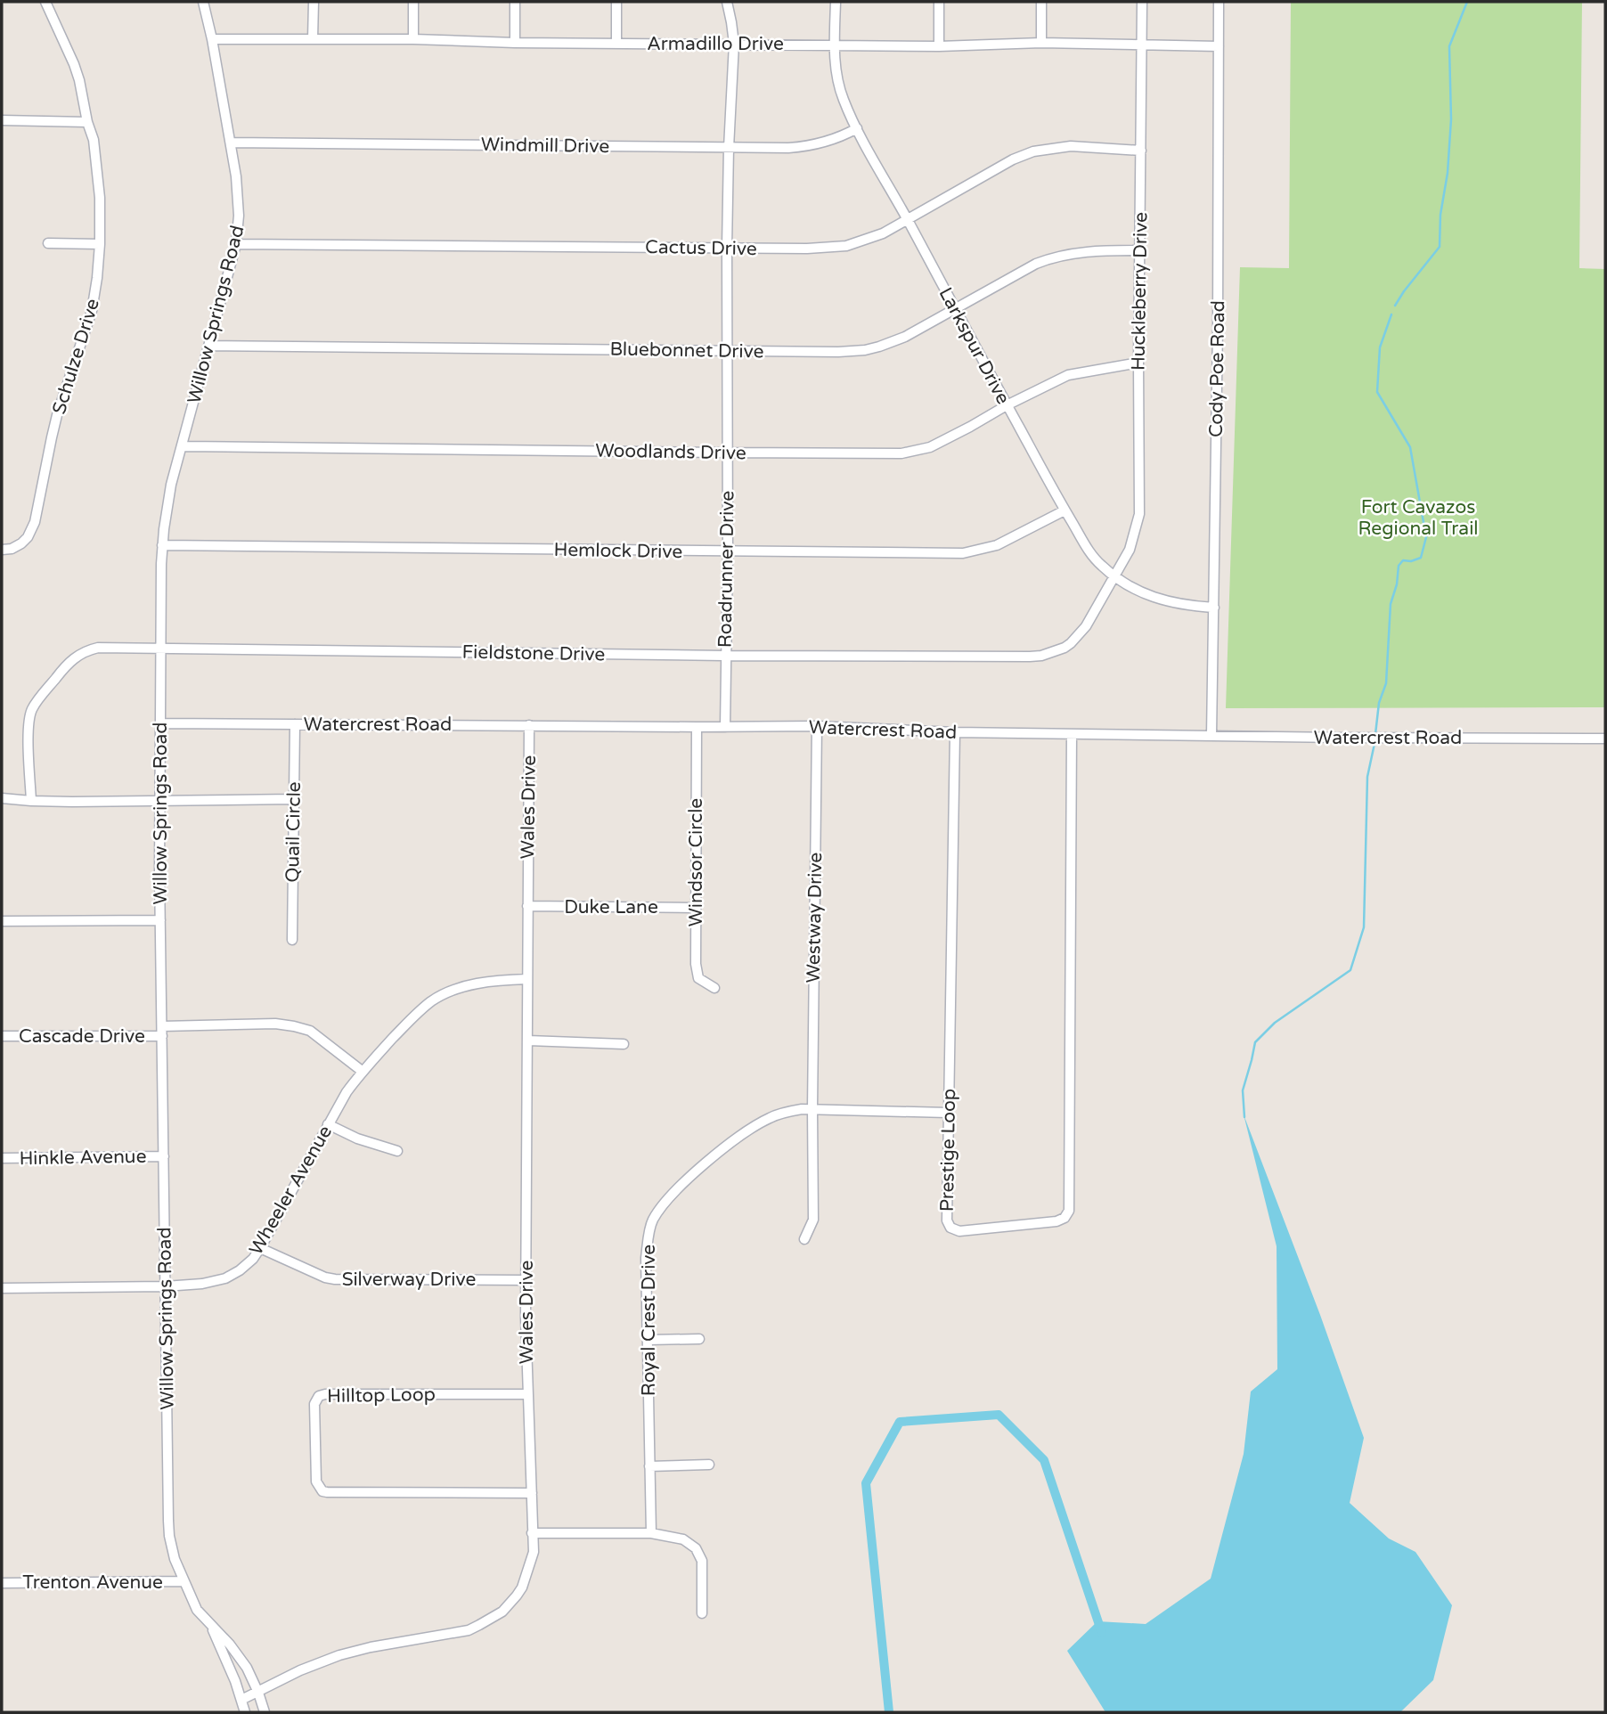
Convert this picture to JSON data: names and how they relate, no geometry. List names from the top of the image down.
{
  "streets": {
    "street": [
      "Armadillo Drive",
      "Windmill Drive",
      "Cactus Drive",
      "Huckleberry Drive",
      "Willow Springs Road",
      "Larkspur Drive",
      "Bluebonnet Drive",
      "Schulze Drive",
      "Cody Poe Road",
      "Woodlands Drive",
      "Hemlock Drive",
      "Roadrunner Drive",
      "Fieldstone Drive",
      "Watercrest Road",
      "Wales Drive",
      "Quail Circle",
      "Windsor Circle",
      "Duke Lane",
      "Westway Drive",
      "Cascade Drive",
      "Prestige Loop",
      "Hinkle Avenue",
      "Wheeler Avenue",
      "Silverway Drive",
      "Royal Crest Drive",
      "Hilltop Loop",
      "Trenton Avenue"
    ]
  },
  "crossings": [
    ["Armadillo Drive", "Huckleberry Drive"],
    ["Armadillo Drive", "Willow Springs Road"],
    ["Armadillo Drive", "Larkspur Drive"],
    ["Armadillo Drive", "Cody Poe Road"],
    ["Armadillo Drive", "Roadrunner Drive"],
    ["Windmill Drive", "Willow Springs Road"],
    ["Windmill Drive", "Larkspur Drive"],
    ["Windmill Drive", "Roadrunner Drive"],
    ["Cactus Drive", "Huckleberry Drive"],
    ["Cactus Drive", "Willow Springs Road"],
    ["Cactus Drive", "Larkspur Drive"],
    ["Cactus Drive", "Roadrunner Drive"],
    ["Huckleberry Drive", "Larkspur Drive"],
    ["Huckleberry Drive", "Bluebonnet Drive"],
    ["Huckleberry Drive", "Woodlands Drive"],
    ["Huckleberry Drive", "Fieldstone Drive"],
    ["Willow Springs Road", "Bluebonnet Drive"],
    ["Willow Springs Road", "Woodlands Drive"],
    ["Willow Springs Road", "Hemlock Drive"],
    ["Willow Springs Road", "Fieldstone Drive"],
    ["Willow Springs Road", "Watercrest Road"],
    ["Willow Springs Road", "Wales Drive"],
    ["Willow Springs Road", "Cascade Drive"],
    ["Willow Springs Road", "Hinkle Avenue"],
    ["Willow Springs Road", "Wheeler Avenue"],
    ["Willow Springs Road", "Trenton Avenue"],
    ["Larkspur Drive", "Bluebonnet Drive"],
    ["Larkspur Drive", "Cody Poe Road"],
    ["Larkspur Drive", "Woodlands Drive"],
    ["Larkspur Drive", "Hemlock Drive"],
    ["Larkspur Drive", "Fieldstone Drive"],
    ["Bluebonnet Drive", "Roadrunner Drive"],
    ["Cody Poe Road", "Watercrest Road"],
    ["Woodlands Drive", "Roadrunner Drive"],
    ["Hemlock Drive", "Roadrunner Drive"],
    ["Roadrunner Drive", "Fieldstone Drive"],
    ["Roadrunner Drive", "Watercrest Road"],
    ["Watercrest Road", "Wales Drive"],
    ["Watercrest Road", "Quail Circle"],
    ["Watercrest Road", "Windsor Circle"],
    ["Watercrest Road", "Westway Drive"],
    ["Watercrest Road", "Prestige Loop"],
    ["Wales Drive", "Duke Lane"],
    ["Wales Drive", "Wheeler Avenue"],
    ["Wales Drive", "Silverway Drive"],
    ["Wales Drive", "Hilltop Loop"],
    ["Windsor Circle", "Duke Lane"],
    ["Westway Drive", "Royal Crest Drive"],
    ["Cascade Drive", "Wheeler Avenue"],
    ["Prestige Loop", "Royal Crest Drive"],
    ["Wheeler Avenue", "Silverway Drive"]
  ],
  "parks": ["Fort Cavazos Regional Trail"]
}
